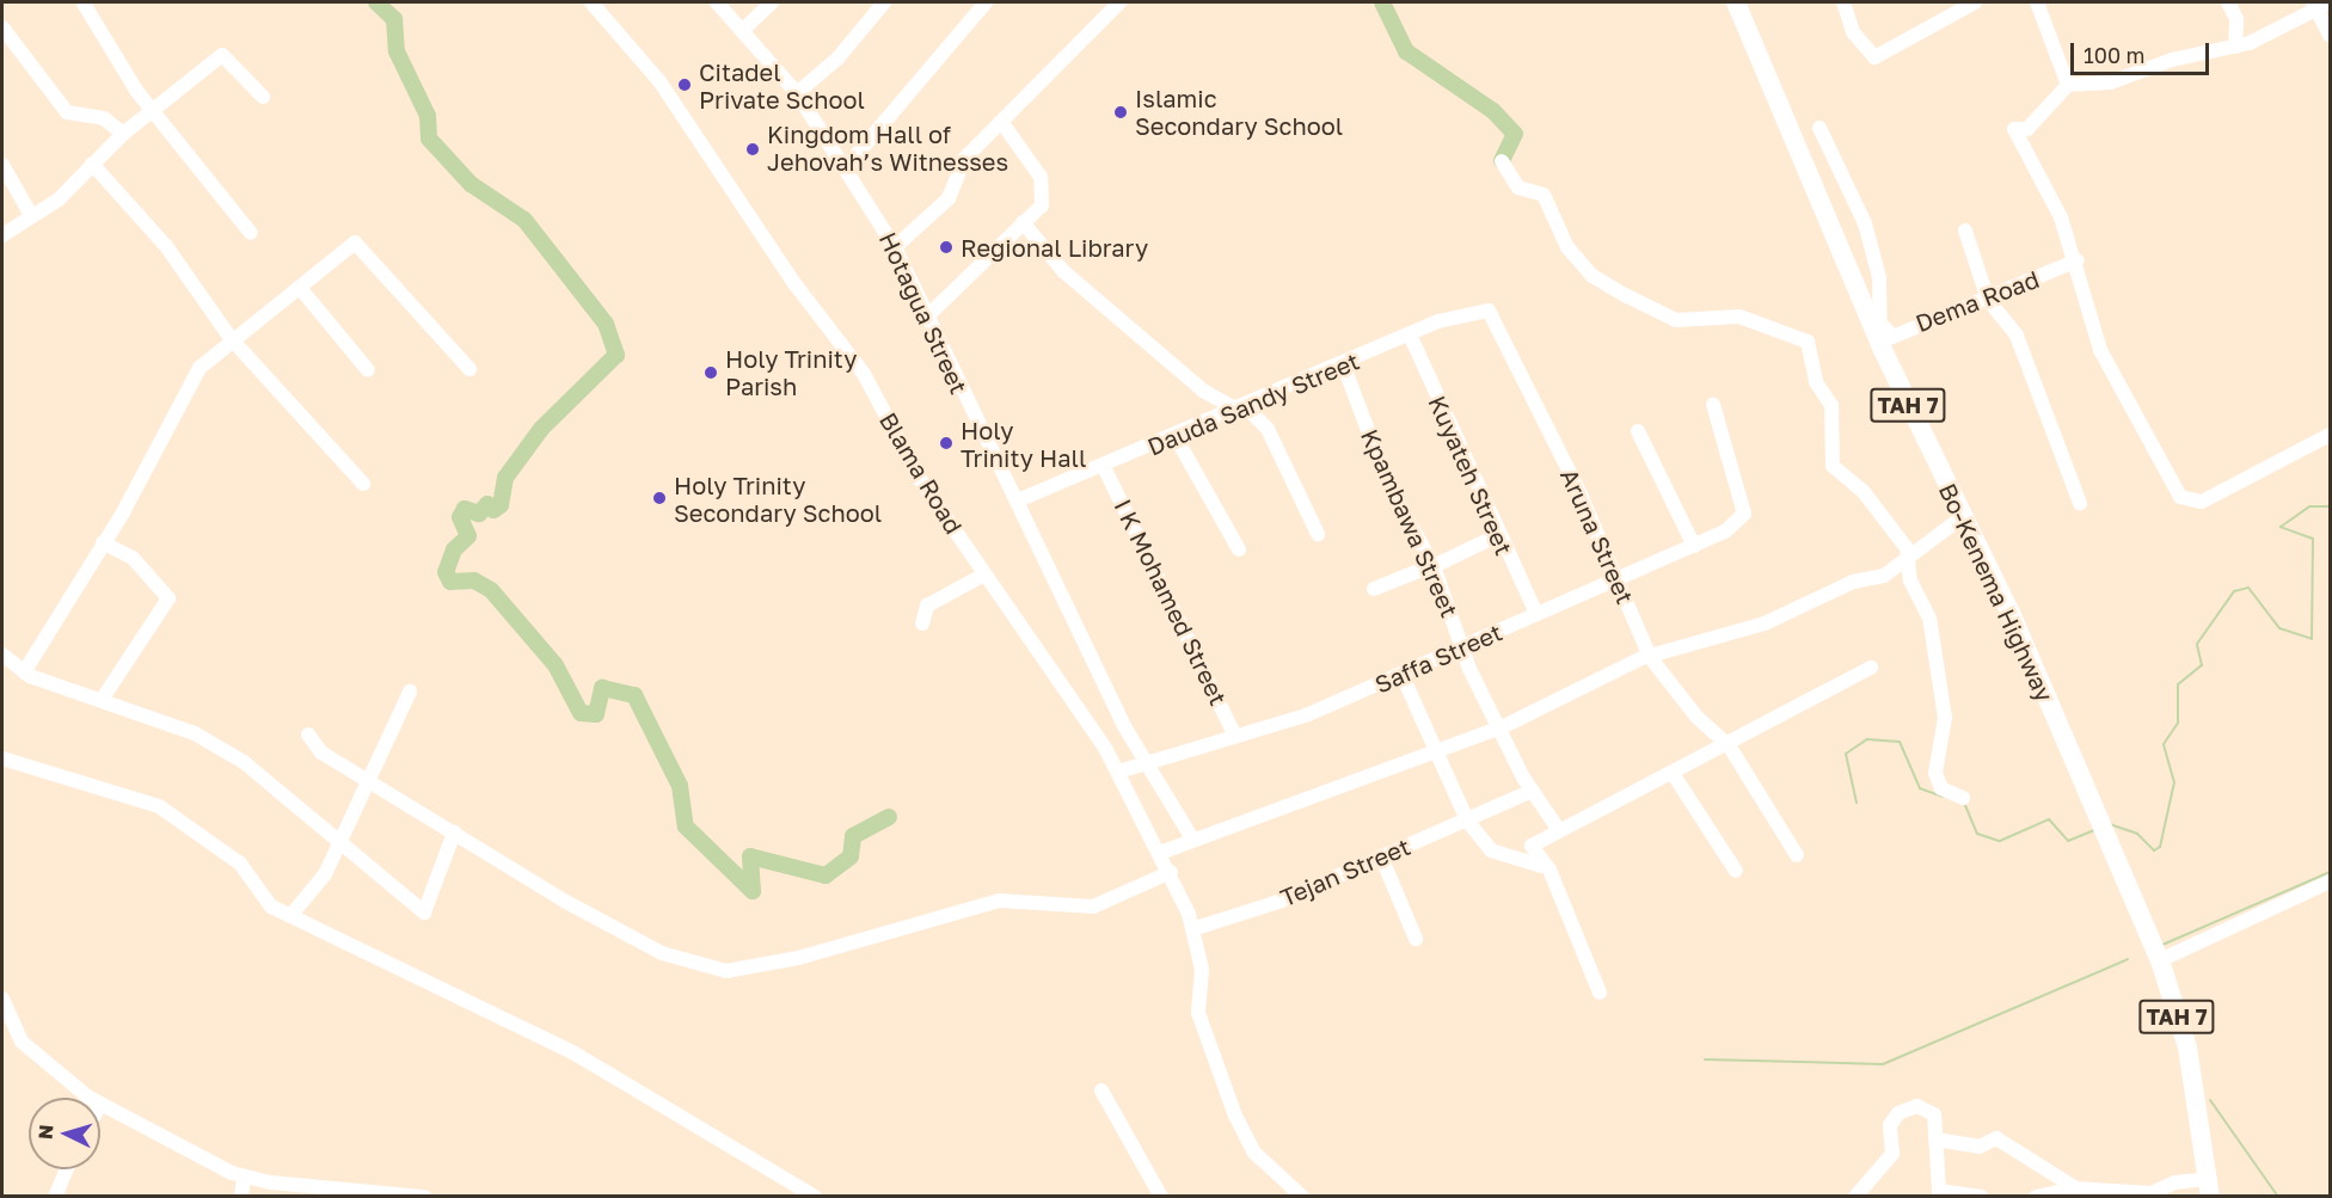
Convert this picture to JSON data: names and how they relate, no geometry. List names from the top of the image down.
{
  "streets": {
    "highway": ["TAH 7", "Bo-Kenema Highway"],
    "street": [
      "Dema Road",
      "Hotagua Street",
      "Dauda Sandy Street",
      "Blama Road",
      "Kuyateh Street",
      "Kpambawa Street",
      "Aruna Street",
      "I K Mohamed Street",
      "Saffa Street",
      "Tejan Street"
    ]
  },
  "crossings": [
    ["Dema Road", "Bo-Kenema Highway"],
    ["Hotagua Street", "Dauda Sandy Street"],
    ["Hotagua Street", "Saffa Street"],
    ["Dauda Sandy Street", "Kuyateh Street"],
    ["Dauda Sandy Street", "Kpambawa Street"],
    ["Dauda Sandy Street", "Aruna Street"],
    ["Dauda Sandy Street", "I K Mohamed Street"],
    ["Blama Road", "Saffa Street"],
    ["Blama Road", "Tejan Street"],
    ["Kuyateh Street", "Saffa Street"],
    ["Kpambawa Street", "Saffa Street"],
    ["Kpambawa Street", "Tejan Street"],
    ["Aruna Street", "Saffa Street"],
    ["I K Mohamed Street", "Saffa Street"]
  ],
  "places": [
    "Citadel Private School",
    "Islamic Secondary School",
    "Kingdom Hall of Jehovah’s Witnesses",
    "Regional Library",
    "Holy Trinity Parish",
    "Holy Trinity Hall",
    "Holy Trinity Secondary School"
  ],
  "scale_bar": "100 m",
  "north": "left"
}
